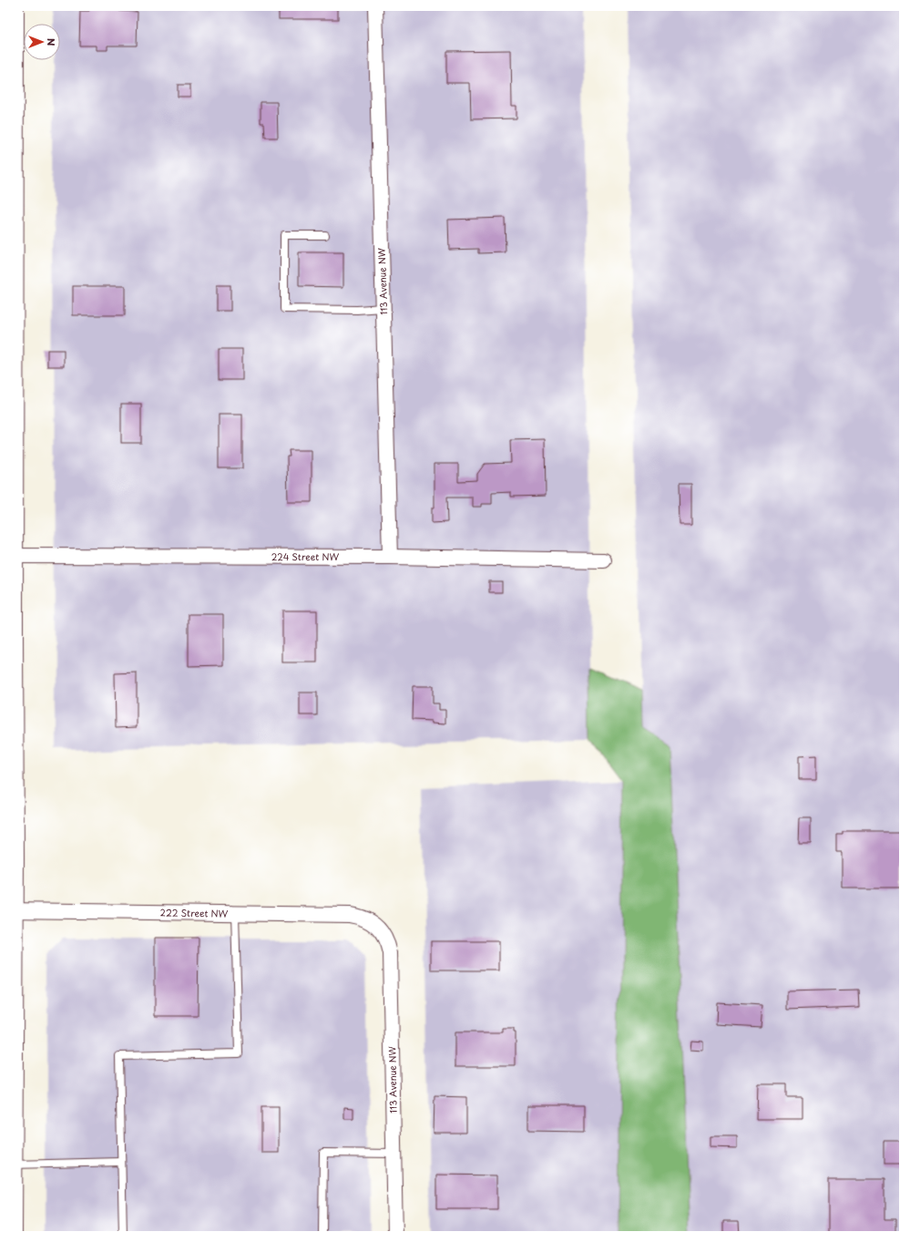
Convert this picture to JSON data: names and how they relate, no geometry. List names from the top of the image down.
{
  "streets": {
    "street": ["113 Avenue NW", "224 Street NW", "222 Street NW"]
  },
  "crossings": [
    ["113 Avenue NW", "224 Street NW"],
    ["113 Avenue NW", "222 Street NW"]
  ],
  "north": "right"
}
